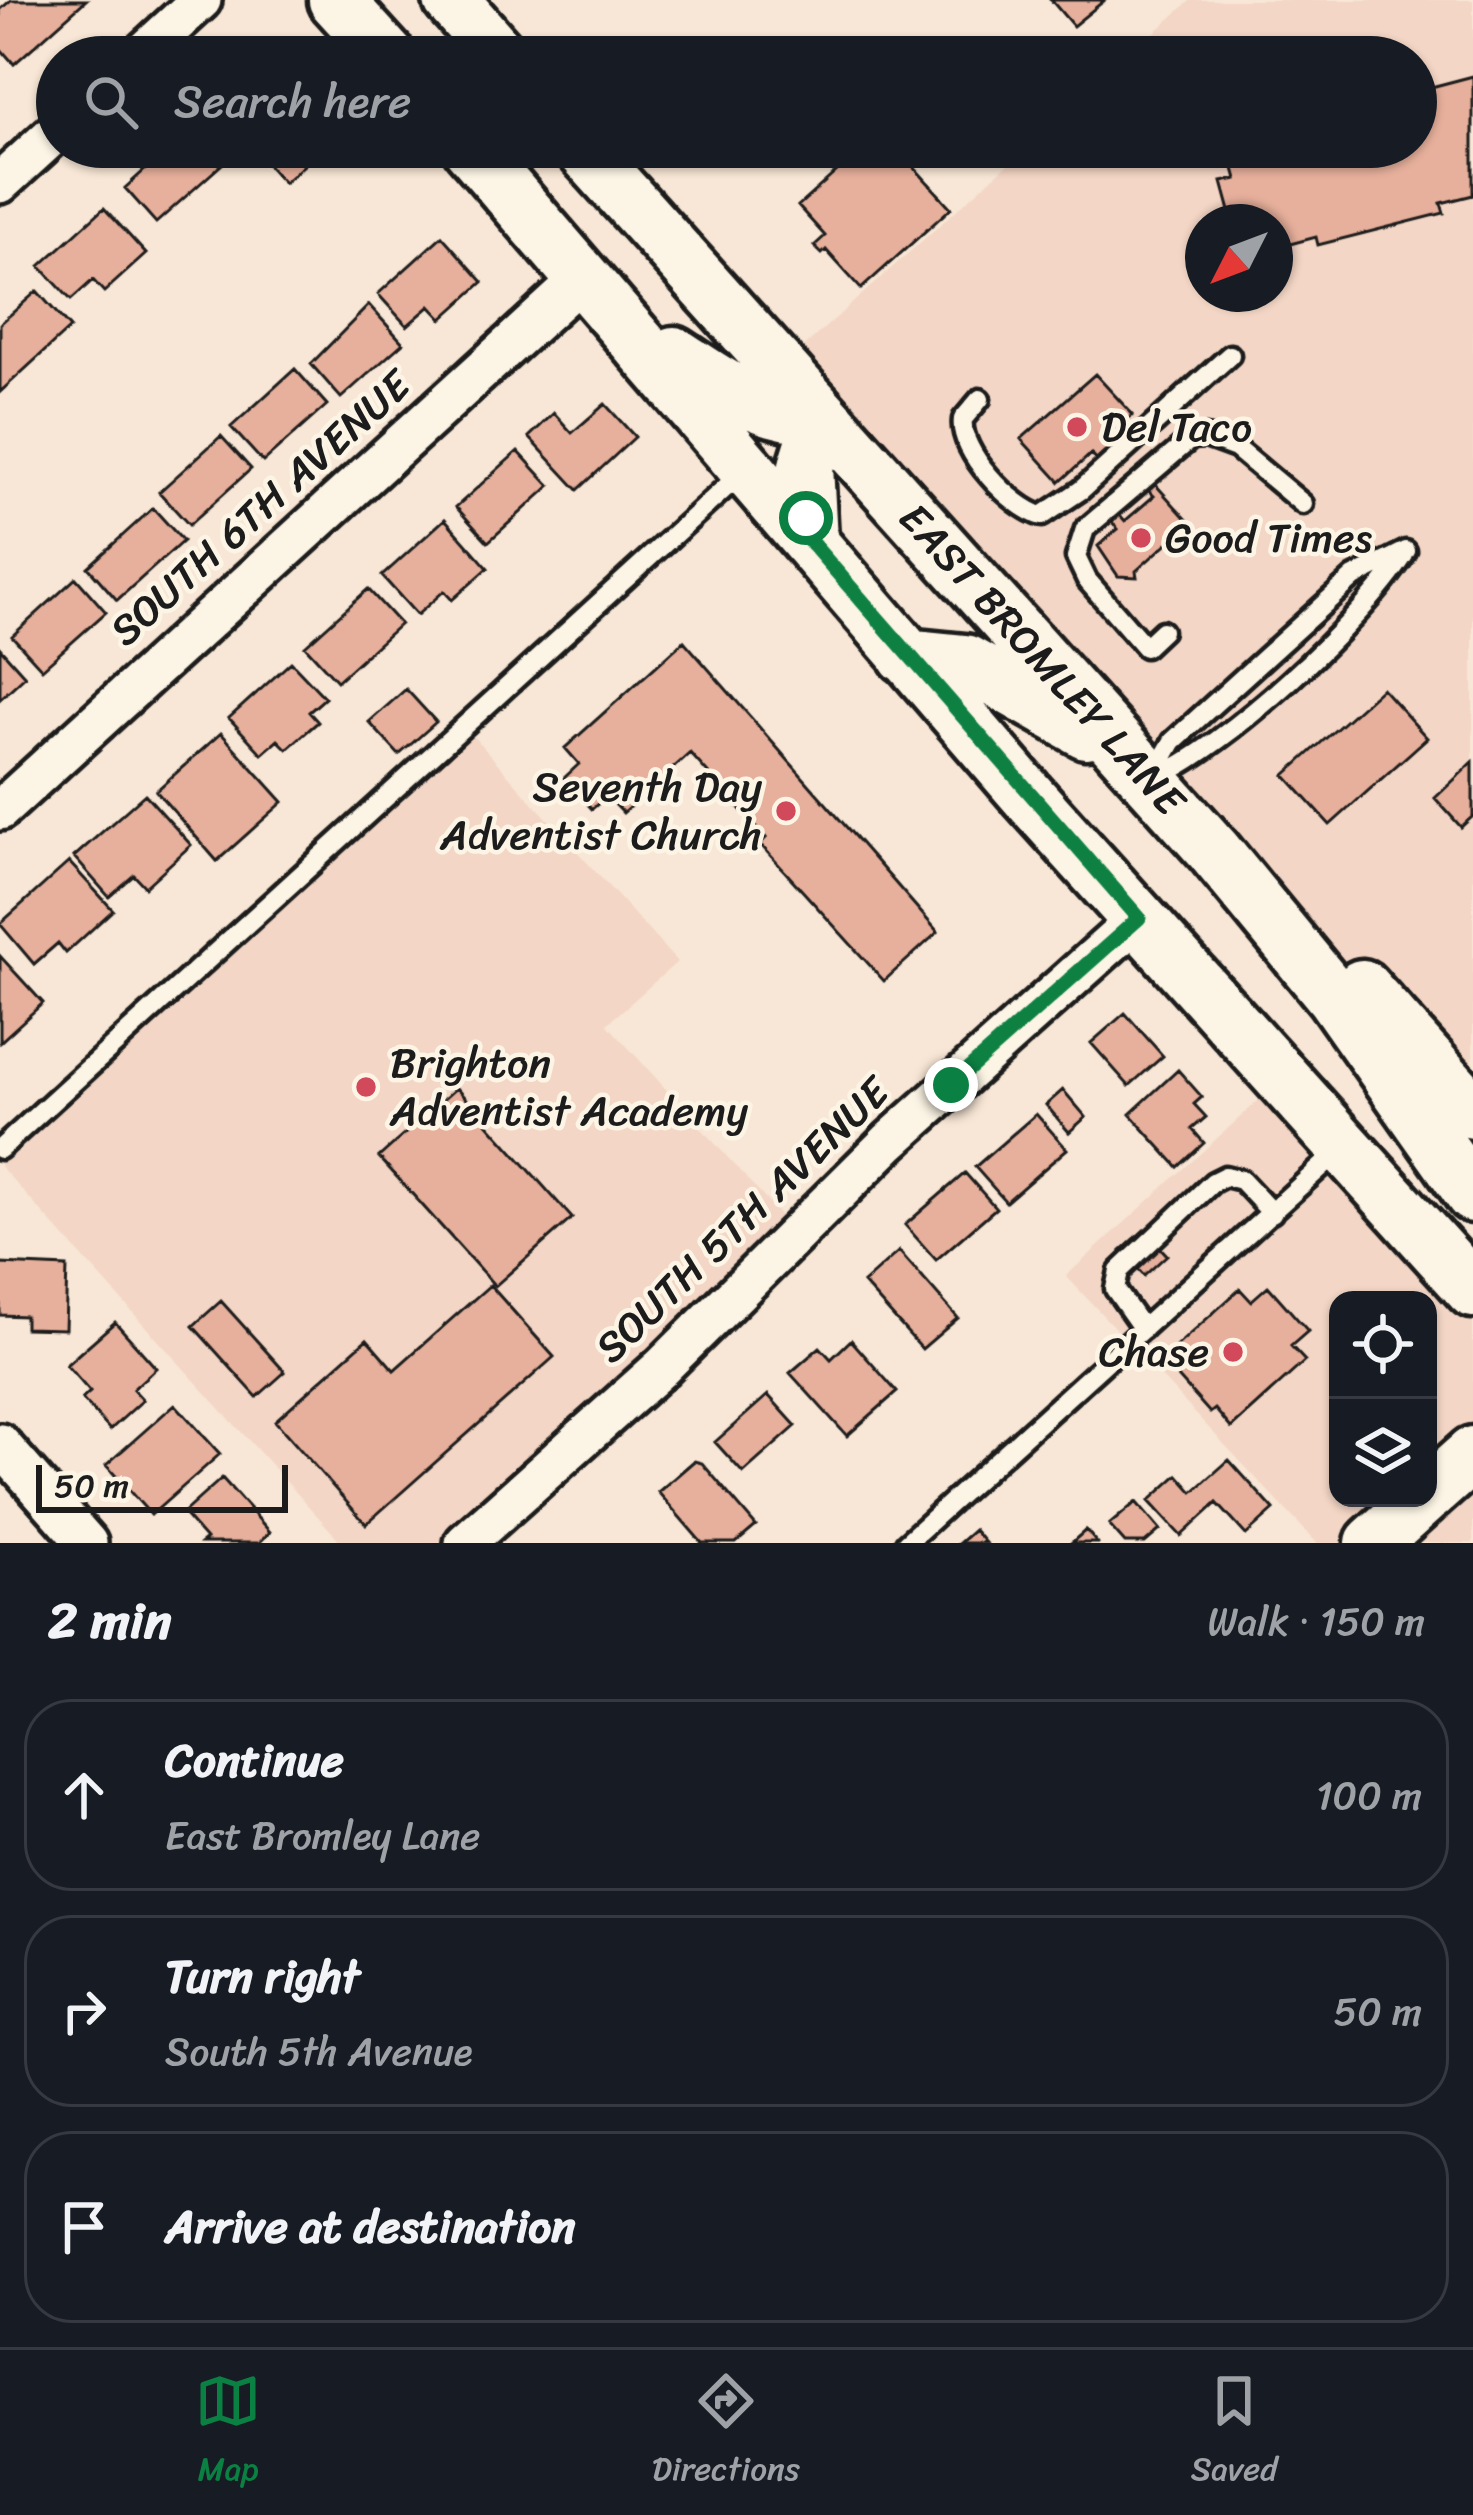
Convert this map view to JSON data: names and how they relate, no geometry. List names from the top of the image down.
{
  "streets": {
    "main road": ["EAST BROMLEY LANE"],
    "street": ["SOUTH 6TH AVENUE", "SOUTH 5TH AVENUE"]
  },
  "places": [
    "Del Taco",
    "Good Times",
    "Seventh Day Adventist Church",
    "Brighton Adventist Academy",
    "Chase"
  ],
  "scale_bar": "50 m",
  "north": "bottom left",
  "page": {
    "search": "Search here",
    "scale": "50 m",
    "heading": ["2 min", "Walk · 150 m"],
    "list": [
      ["Continue", "East Bromley Lane", "100 m"],
      ["Turn right", "South 5th Avenue", "50 m"],
      "Arrive at destination"
    ],
    "nav": ["Map", "Directions", "Saved"]
  }
}
